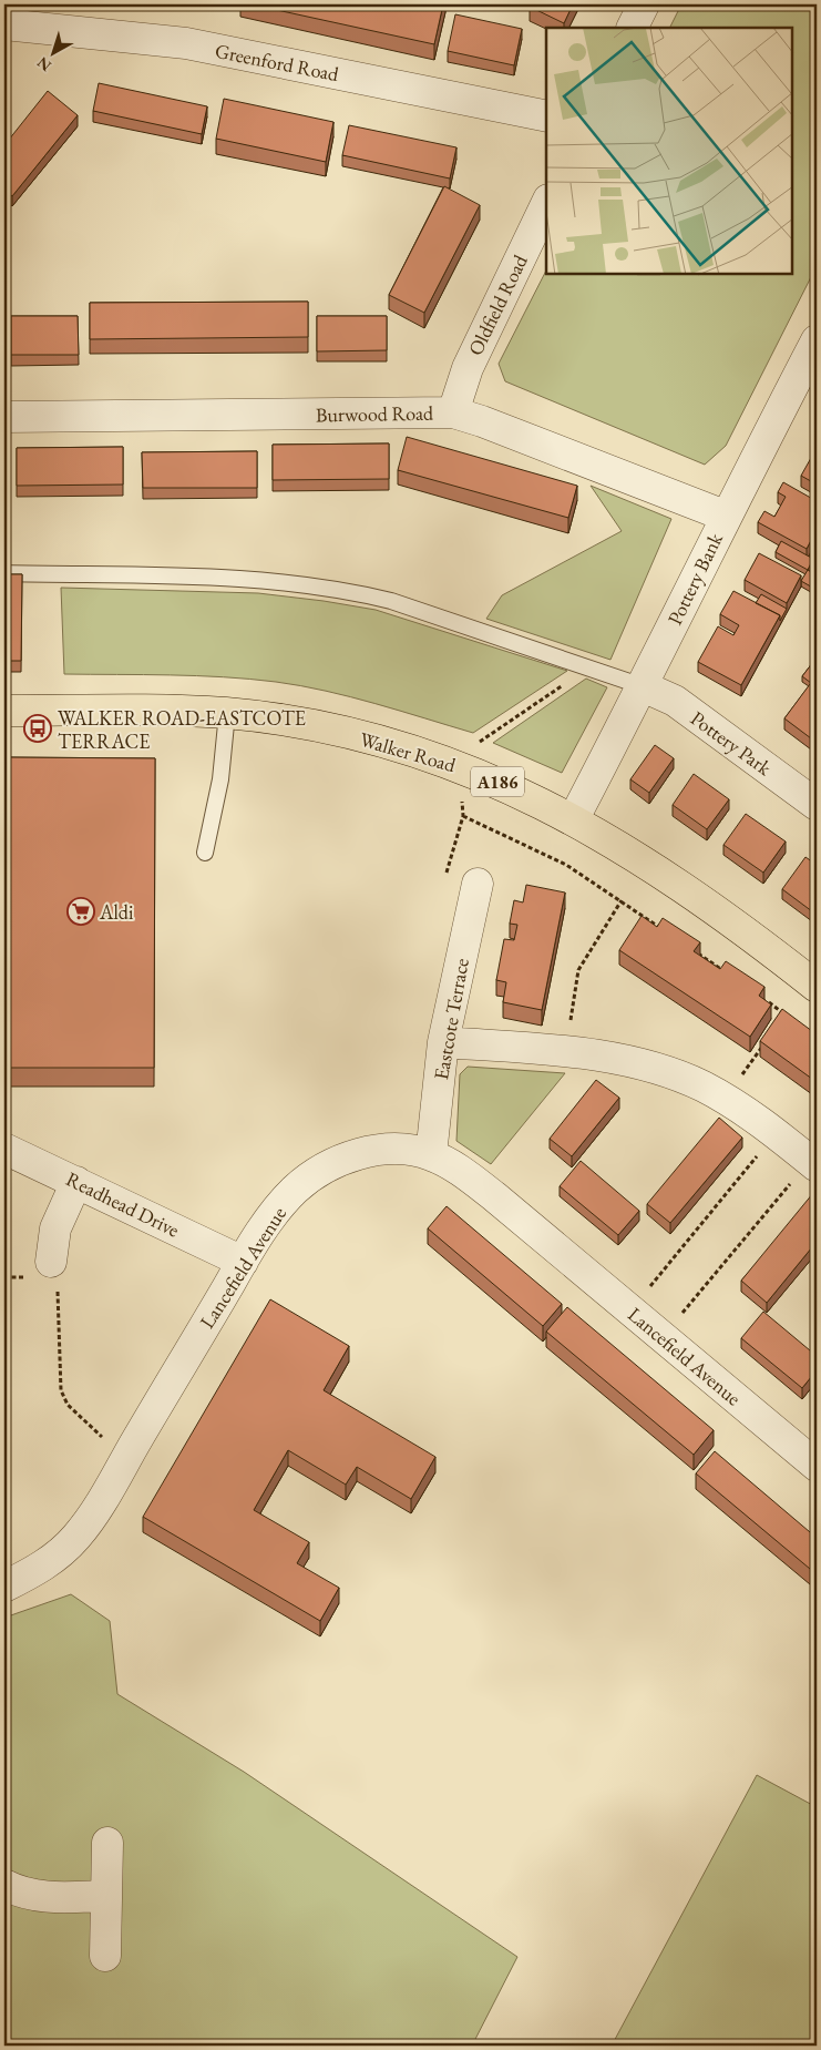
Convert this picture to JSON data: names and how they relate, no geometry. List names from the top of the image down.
{
  "streets": {
    "main road": ["Walker Road", "A186"],
    "street": [
      "Greenford Road",
      "Oldfield Road",
      "Burwood Road",
      "Pottery Bank",
      "Pottery Park",
      "Eastcote Terrace",
      "Readhead Drive",
      "Lancefield Avenue"
    ]
  },
  "crossings": [
    ["Oldfield Road", "Burwood Road"],
    ["Burwood Road", "Pottery Bank"],
    ["Pottery Bank", "Pottery Park"],
    ["Pottery Bank", "Walker Road"],
    ["Eastcote Terrace", "Lancefield Avenue"],
    ["Readhead Drive", "Lancefield Avenue"]
  ],
  "places": {
    "bus stop": ["WALKER ROAD-EASTCOTE TERRACE"],
    "supermarket": ["Aldi"]
  },
  "north": "bottom left"
}
